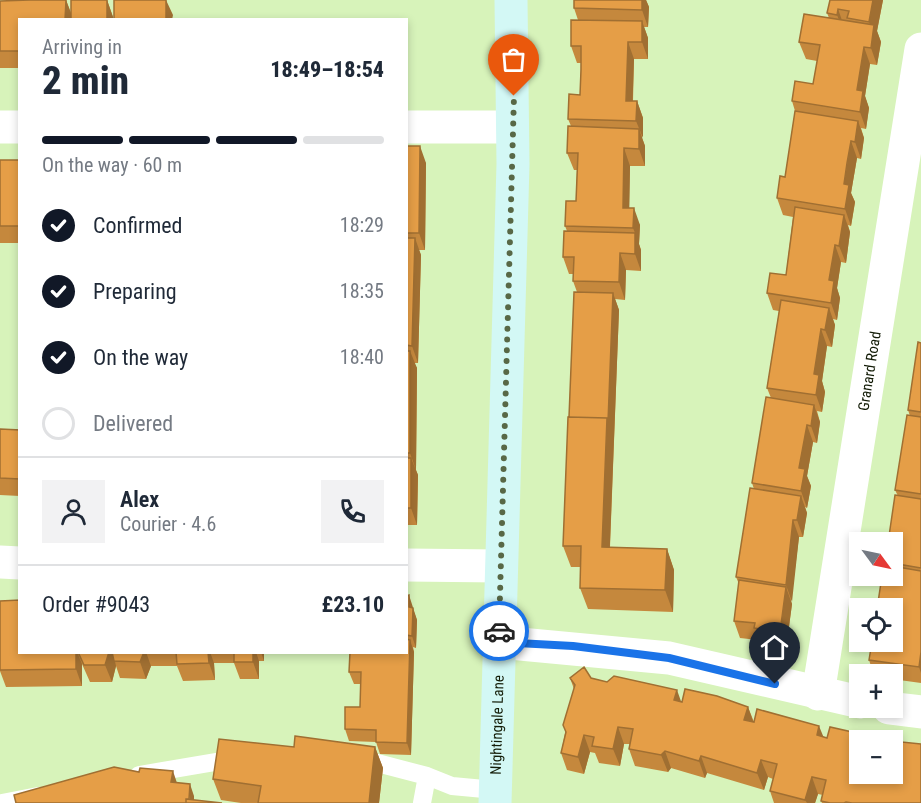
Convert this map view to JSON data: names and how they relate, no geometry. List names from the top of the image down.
{
  "streets": {
    "main road": ["Nightingale Lane"],
    "street": ["Granard Road"]
  },
  "north": "bottom right",
  "page": {
    "heading": ["2 min", "Arriving in", "18:49–18:54"],
    "panel": [
      "Alex",
      "Courier · 4.6",
      "Order #9043",
      "£23.10"
    ],
    "bar": "On the way · 60 m",
    "list": [
      ["Confirmed", "18:29"],
      ["Preparing", "18:35"],
      ["On the way", "18:40"],
      "Delivered"
    ],
    "map_buttons": ["+", "−"]
  }
}
